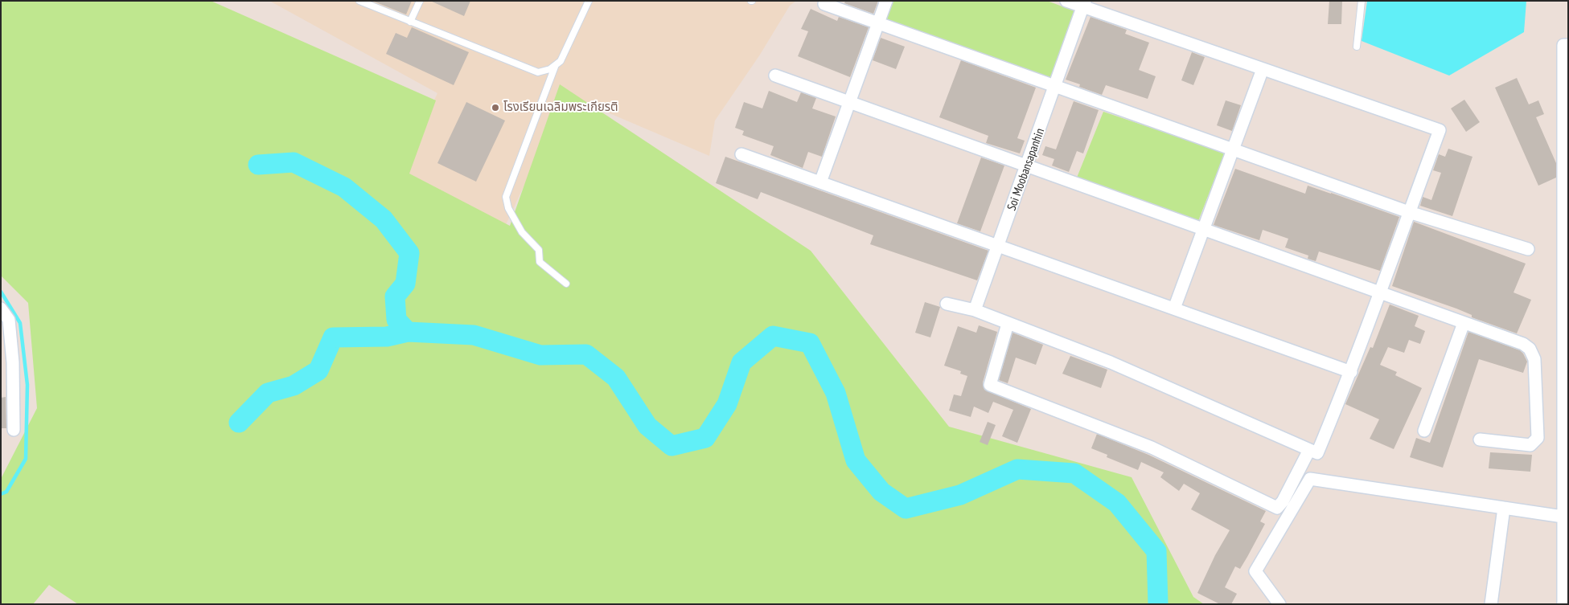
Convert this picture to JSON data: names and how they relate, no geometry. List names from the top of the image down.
{
  "streets": {
    "street": ["Soi Moobansapanhin"]
  },
  "places": ["โรงเรียนเฉลิมพระเกียรติ"]
}
